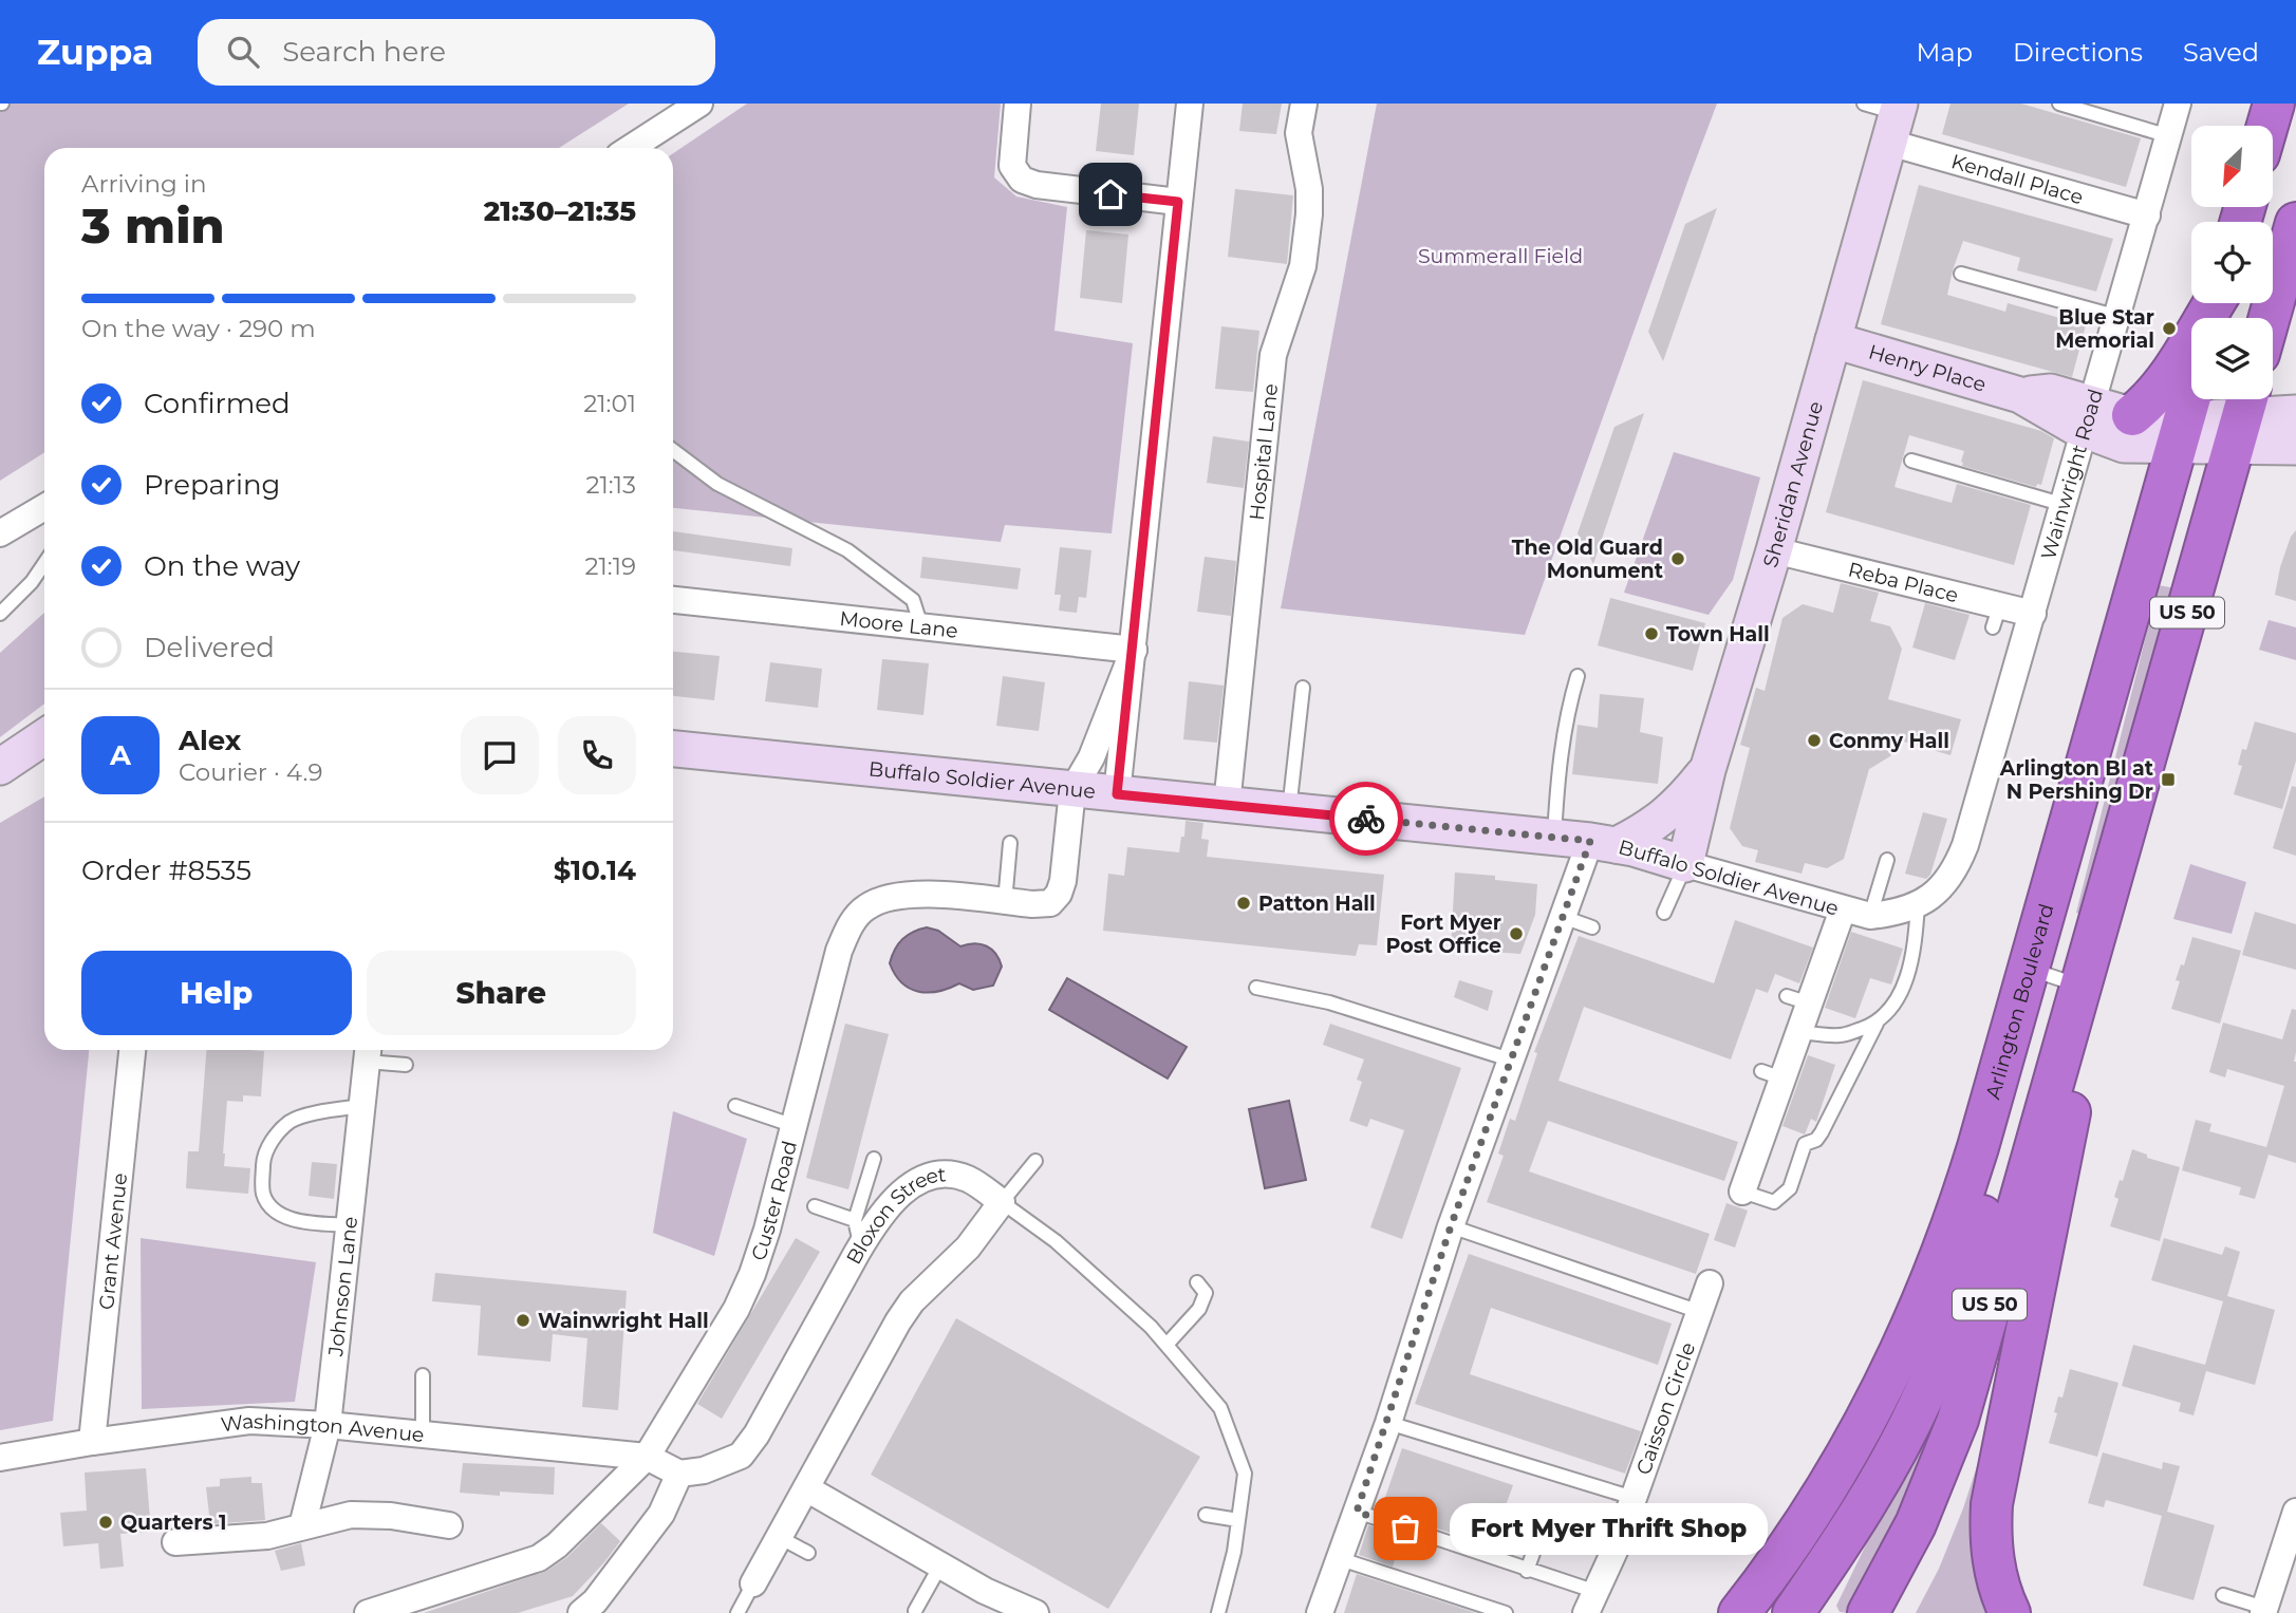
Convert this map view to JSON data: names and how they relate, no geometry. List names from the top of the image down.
{
  "streets": {
    "highway": ["US 50", "Arlington Boulevard"],
    "street": [
      "Kendall Place",
      "Henry Place",
      "Hospital Lane",
      "Wainwright Road",
      "Sheridan Avenue",
      "Reba Place",
      "Moore Lane",
      "Buffalo Soldier Avenue",
      "Custer Road",
      "Bloxon Street",
      "Grant Avenue",
      "Johnson Lane",
      "Caisson Circle",
      "Washington Avenue"
    ]
  },
  "crossings": [
    ["Kendall Place", "Wainwright Road"],
    ["Kendall Place", "Sheridan Avenue"],
    ["Henry Place", "Wainwright Road"],
    ["Henry Place", "Sheridan Avenue"],
    ["Hospital Lane", "Buffalo Soldier Avenue"],
    ["Wainwright Road", "Reba Place"],
    ["Wainwright Road", "Buffalo Soldier Avenue"],
    ["Sheridan Avenue", "Reba Place"],
    ["Sheridan Avenue", "Buffalo Soldier Avenue"],
    ["Buffalo Soldier Avenue", "Custer Road"],
    ["Custer Road", "Washington Avenue"],
    ["Grant Avenue", "Washington Avenue"],
    ["Johnson Lane", "Washington Avenue"]
  ],
  "parks": ["Summerall Field"],
  "places": {
    "other": [
      "Blue Star Memorial",
      "The Old Guard Monument",
      "Town Hall",
      "Conmy Hall",
      "Patton Hall",
      "Fort Myer Post Office",
      "Wainwright Hall",
      "Quarters 1",
      "Fort Myer Thrift Shop"
    ],
    "transit": ["Arlington Bl at N Pershing Dr"]
  },
  "north": "bottom left",
  "page": {
    "header": "Zuppa",
    "search": "Search here",
    "nav": ["Map", "Directions", "Saved"],
    "heading": ["3 min", "Arriving in", "21:30–21:35"],
    "panel": [
      "Alex",
      "Courier · 4.9",
      "Order #8535",
      "$10.14"
    ],
    "bar": "On the way · 290 m",
    "list": [
      ["Confirmed", "21:01"],
      ["Preparing", "21:13"],
      ["On the way", "21:19"],
      "Delivered"
    ],
    "round": "A",
    "buttons": ["Help", "Share"],
    "bubble": "Fort Myer Thrift Shop"
  }
}
